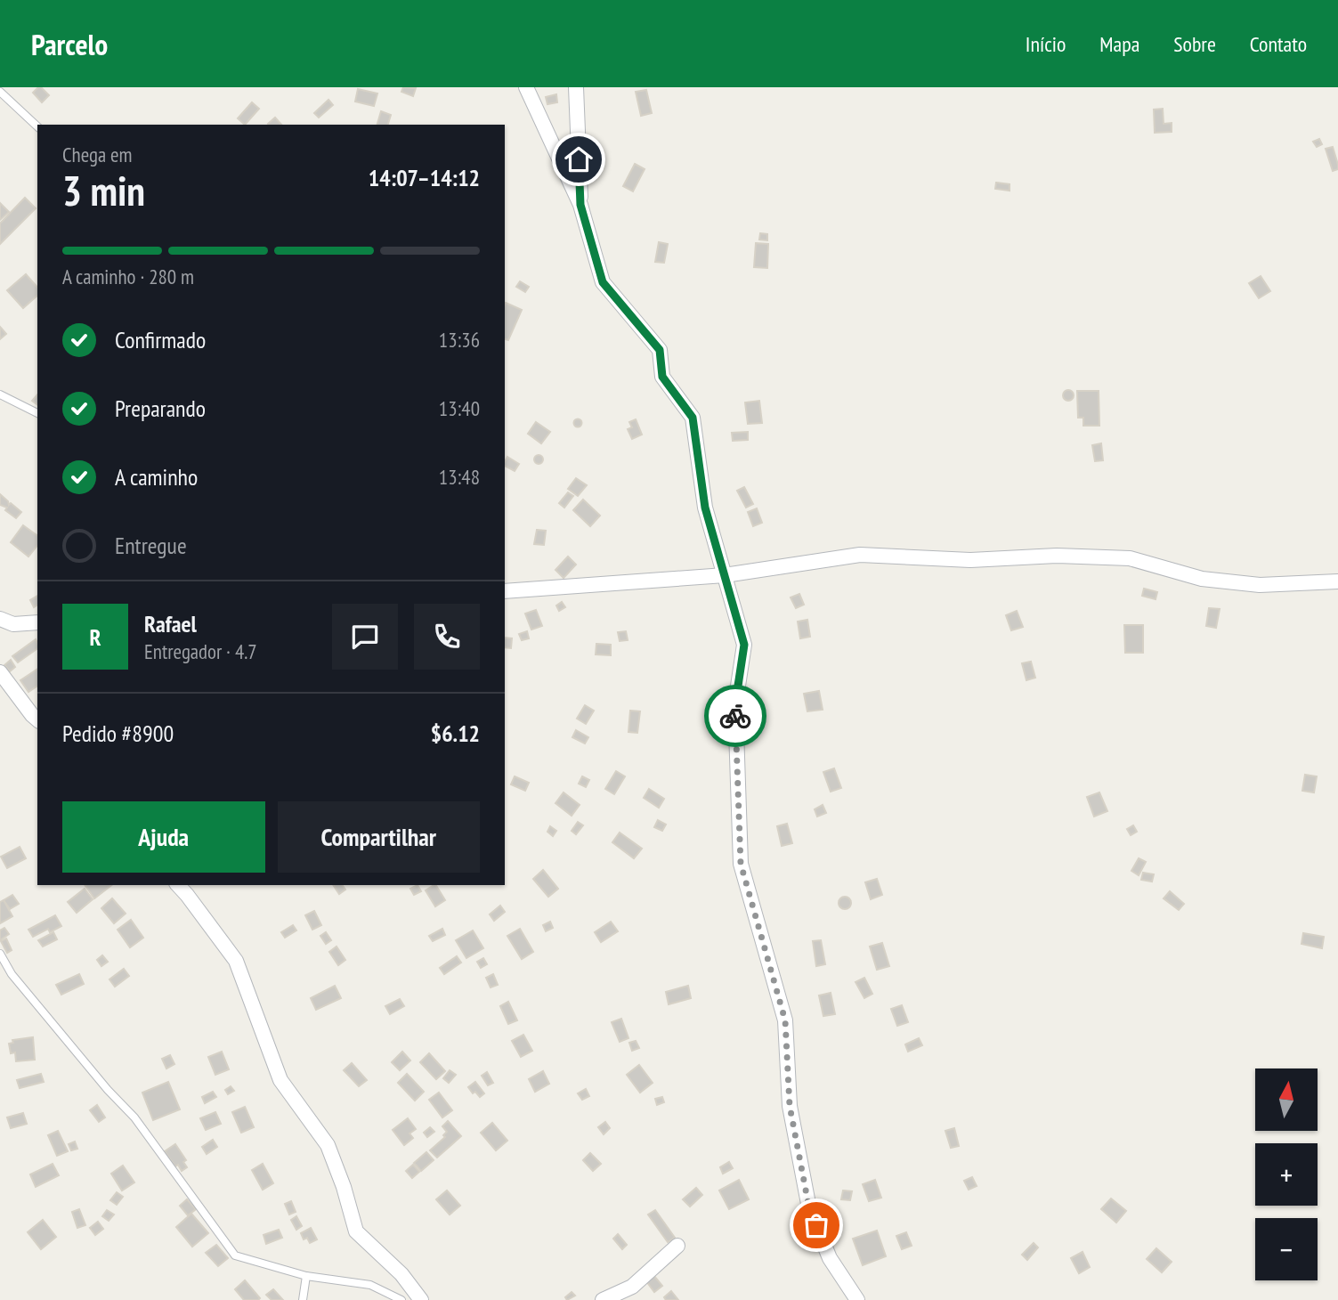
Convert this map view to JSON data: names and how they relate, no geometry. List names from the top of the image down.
{
  "north": "top",
  "page": {
    "header": "Parcelo",
    "nav": [
      "Início",
      "Mapa",
      "Sobre",
      "Contato"
    ],
    "heading": ["3 min", "Chega em", "14:07–14:12"],
    "panel": [
      "Rafael",
      "Entregador · 4.7",
      "Pedido #8900",
      "$6.12"
    ],
    "bar": "A caminho · 280 m",
    "list": [
      ["Confirmado", "13:36"],
      ["Preparando", "13:40"],
      ["A caminho", "13:48"],
      "Entregue"
    ],
    "round": "R",
    "buttons": ["Ajuda", "Compartilhar"],
    "map_buttons": ["+", "−"]
  }
}
